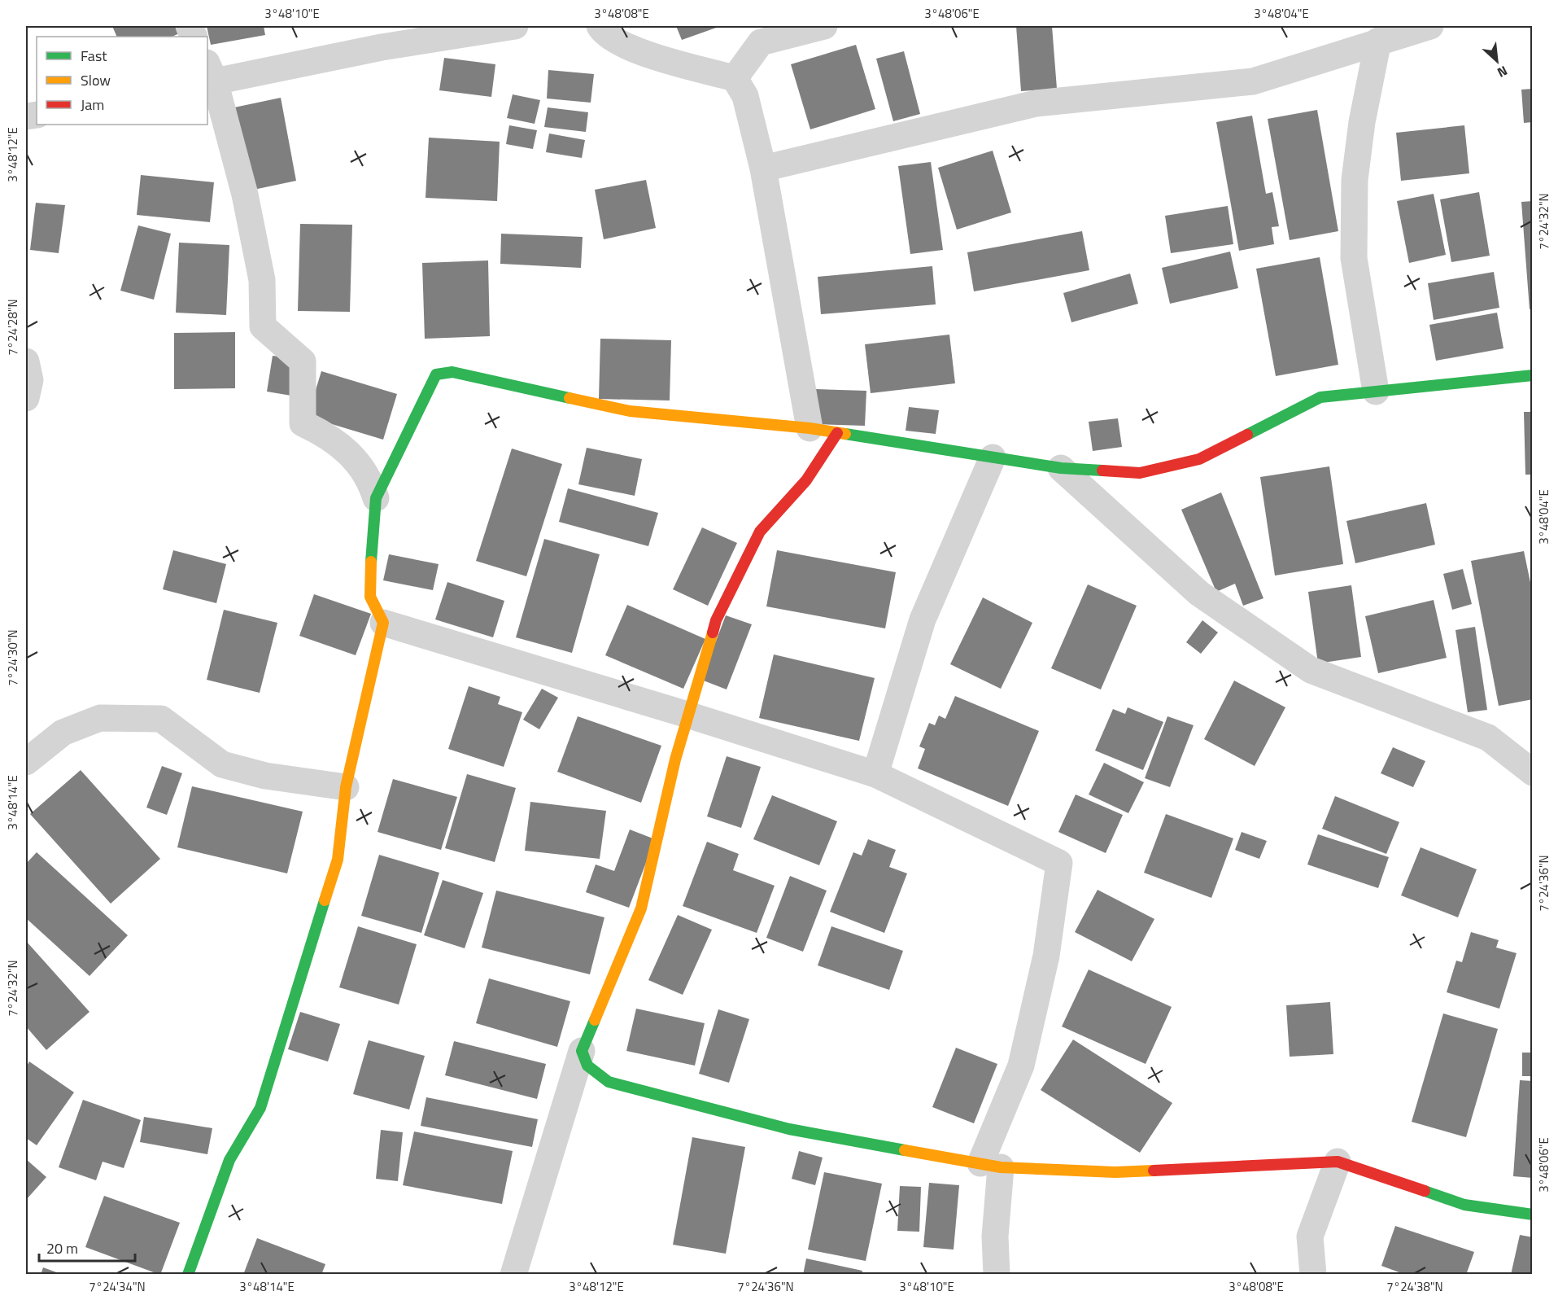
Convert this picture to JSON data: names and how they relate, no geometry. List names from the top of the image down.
{
  "legend": ["Fast", "Slow", "Jam"],
  "scale_bar": "20 m",
  "north": "bottom right",
  "coordinates": [
    "3°48'10\"E",
    "3°48'08\"E",
    "3°48'06\"E",
    "3°48'04\"E",
    "3°48'12\"E",
    "7°24'32\"N",
    "7°24'28\"N",
    "7°24'30\"N",
    "3°48'14\"E",
    "7°24'36\"N",
    "7°24'34\"N",
    "7°24'38\"N"
  ]
}
